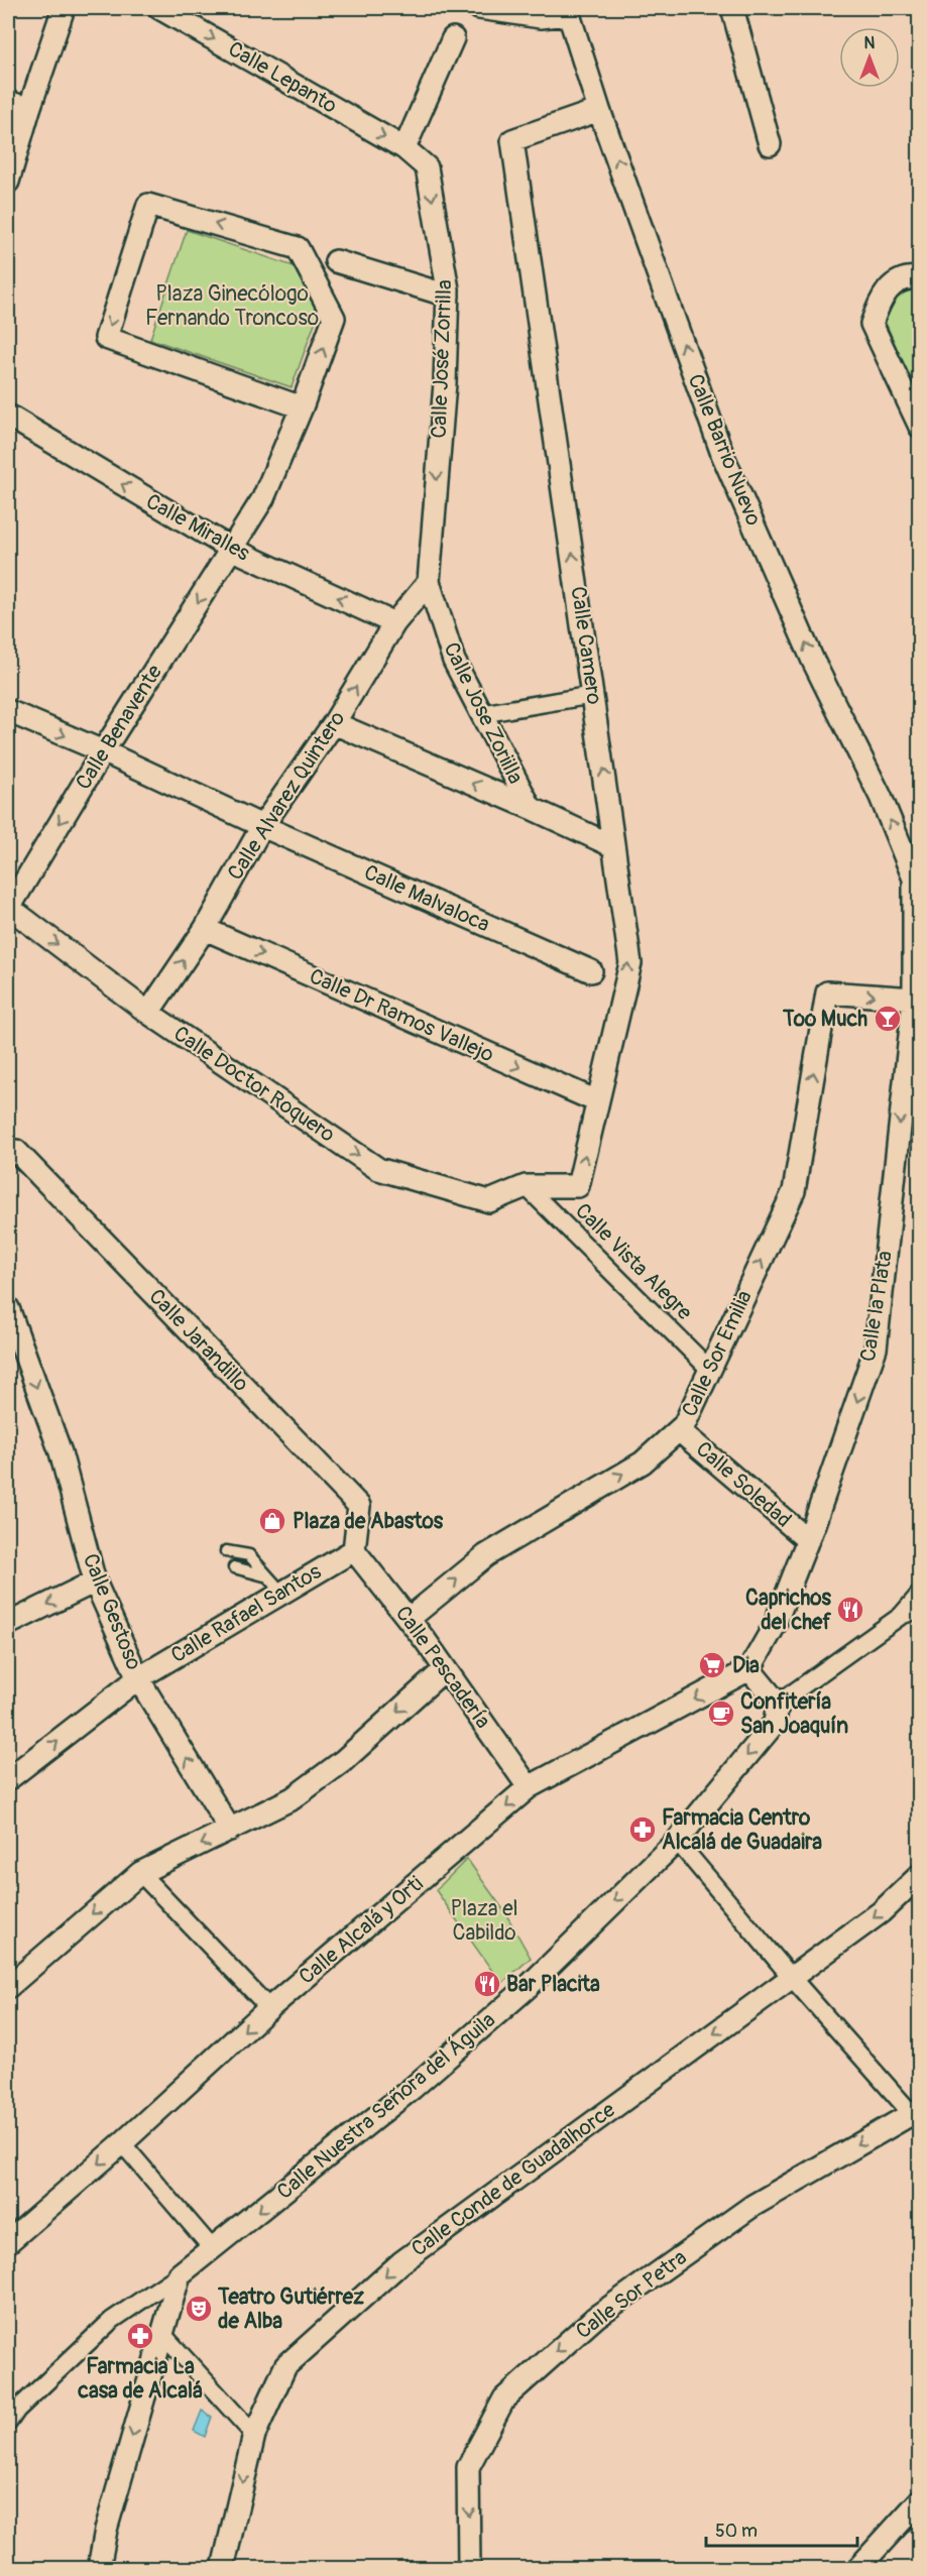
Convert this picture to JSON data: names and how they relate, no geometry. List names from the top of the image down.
{
  "streets": {
    "street": [
      "Calle Lepanto",
      "Calle José Zorrilla",
      "Calle Barrio Nuevo",
      "Calle Miralles",
      "Calle Camero",
      "Calle Jose Zoriilla",
      "Calle Benavente",
      "Calle Alvarez Quintero",
      "Calle Malvaloca",
      "Calle Dr Ramos Vallejo",
      "Calle Doctor Roquero",
      "Calle Vista Alegre",
      "Calle la Plata",
      "Calle Jarandillo",
      "Calle Sor Emilia",
      "Calle Soledad",
      "Calle Gestoso",
      "Calle Rafael Santos",
      "Calle Pescadería",
      "Calle Alcalá y Orti",
      "Calle Nuestra Señora del Águila",
      "Calle Conde de Guadalhorce",
      "Calle Sor Petra"
    ]
  },
  "crossings": [
    ["Calle Lepanto", "Calle José Zorrilla"],
    ["Calle José Zorrilla", "Calle Jose Zoriilla"],
    ["Calle José Zorrilla", "Calle Alvarez Quintero"],
    ["Calle Barrio Nuevo", "Calle Camero"],
    ["Calle Barrio Nuevo", "Calle la Plata"],
    ["Calle Miralles", "Calle Benavente"],
    ["Calle Miralles", "Calle Alvarez Quintero"],
    ["Calle Camero", "Calle Dr Ramos Vallejo"],
    ["Calle Camero", "Calle Doctor Roquero"],
    ["Calle Camero", "Calle Vista Alegre"],
    ["Calle Jose Zoriilla", "Calle Alvarez Quintero"],
    ["Calle Benavente", "Calle Malvaloca"],
    ["Calle Benavente", "Calle Doctor Roquero"],
    ["Calle Alvarez Quintero", "Calle Malvaloca"],
    ["Calle Alvarez Quintero", "Calle Dr Ramos Vallejo"],
    ["Calle Alvarez Quintero", "Calle Doctor Roquero"],
    ["Calle Doctor Roquero", "Calle Vista Alegre"],
    ["Calle Vista Alegre", "Calle Sor Emilia"],
    ["Calle la Plata", "Calle Sor Emilia"],
    ["Calle la Plata", "Calle Soledad"],
    ["Calle la Plata", "Calle Alcalá y Orti"],
    ["Calle Jarandillo", "Calle Rafael Santos"],
    ["Calle Jarandillo", "Calle Pescadería"],
    ["Calle Sor Emilia", "Calle Soledad"],
    ["Calle Sor Emilia", "Calle Pescadería"],
    ["Calle Gestoso", "Calle Rafael Santos"],
    ["Calle Rafael Santos", "Calle Pescadería"],
    ["Calle Pescadería", "Calle Alcalá y Orti"]
  ],
  "one_way": [
    "Calle Lepanto",
    "Calle José Zorrilla",
    "Calle Barrio Nuevo",
    "Calle Miralles",
    "Calle Camero",
    "Calle Alvarez Quintero",
    "Calle Dr Ramos Vallejo",
    "Calle Doctor Roquero",
    "Calle la Plata",
    "Calle Sor Emilia",
    "Calle Nuestra Señora del Águila",
    "Calle Conde de Guadalhorce",
    "Calle Sor Petra"
  ],
  "parks": ["Plaza Ginecólogo Fernando Troncoso", "Plaza el Cabildo"],
  "places": {
    "bar": ["Too Much"],
    "shop": ["Plaza de Abastos"],
    "restaurant": ["Caprichos del chef", "Bar Placita"],
    "supermarket": ["Dia"],
    "cafe": ["Confitería San Joaquín"],
    "pharmacy": ["Farmacia Centro Alcalá de Guadaira", "Farmacia La casa de Alcalá"],
    "theatre": ["Teatro Gutiérrez de Alba"]
  },
  "scale_bar": "50 m",
  "north": "top"
}
